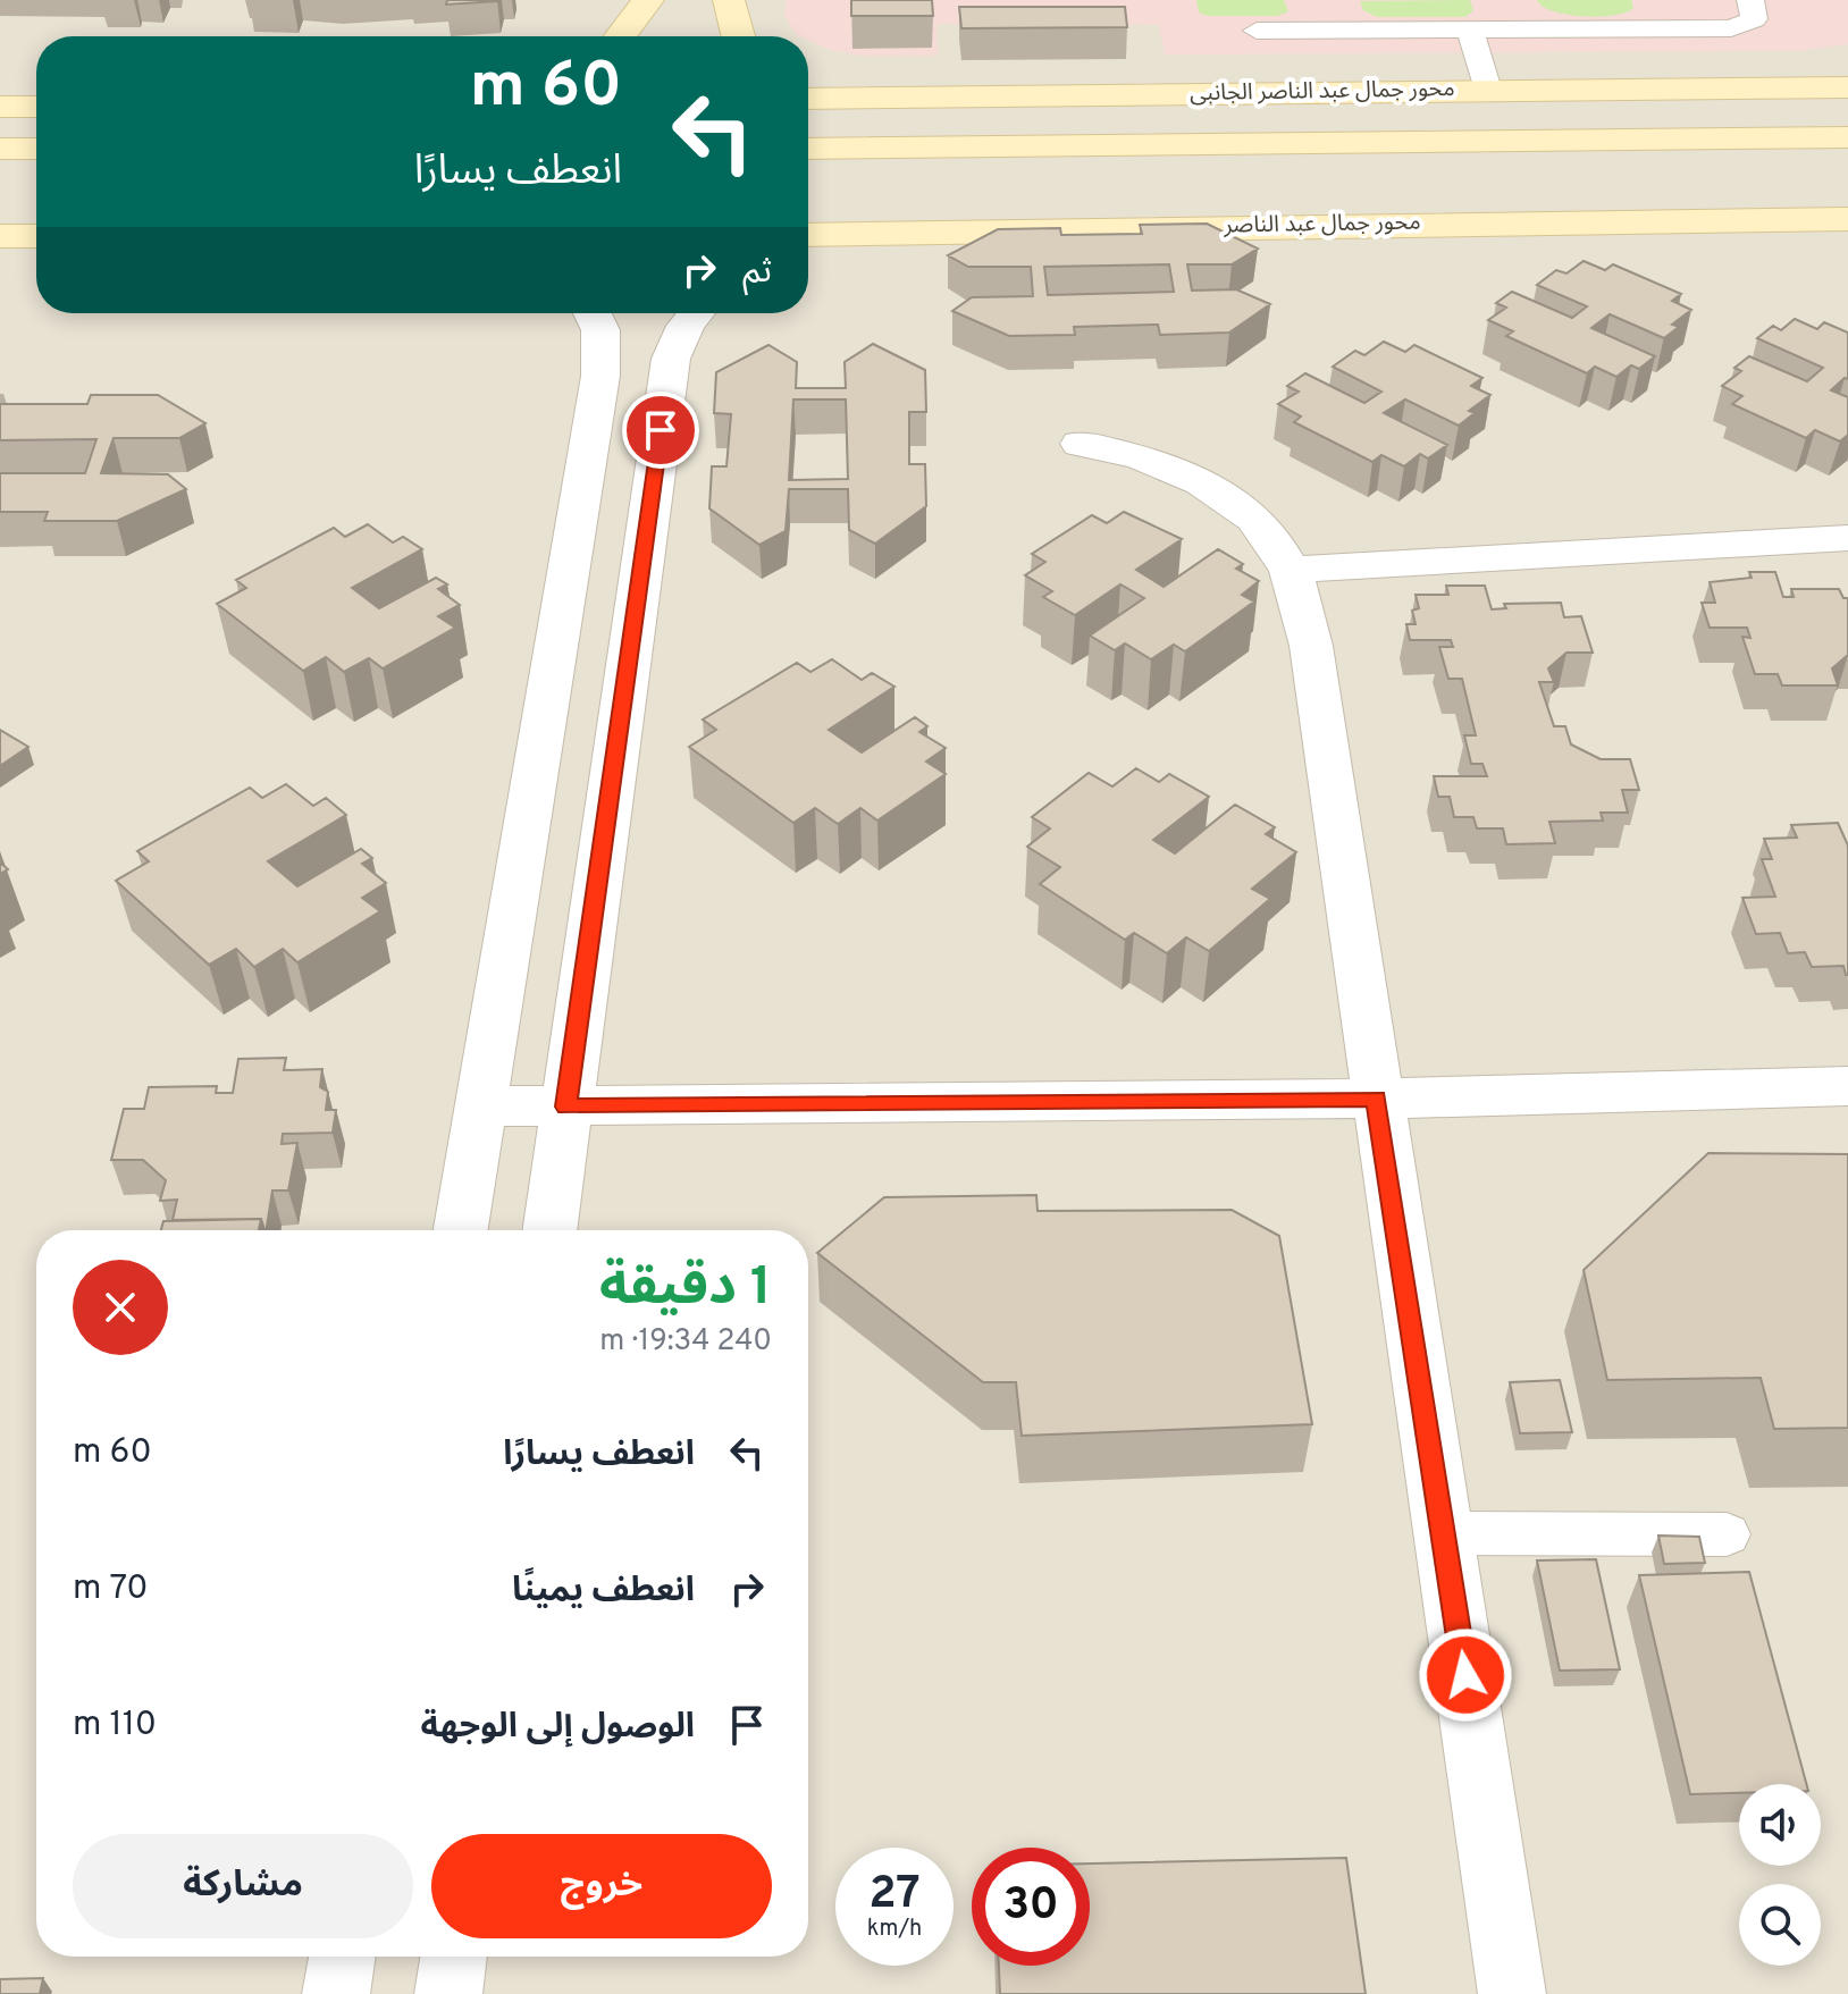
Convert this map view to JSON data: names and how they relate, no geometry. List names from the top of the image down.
{
  "streets": {
    "main road": ["محور جمال عبد الناصر الجانبى", "محور جمال عبد الناصر"]
  },
  "page": {
    "turn": ["60 m", "انعطف يسارًا"],
    "then": "ثم",
    "heading": ["1 دقيقة", "240 m · 19:34"],
    "list": [
      {
        "name": "انعطف يسارًا",
        "value": "60 m"
      },
      {
        "name": "انعطف يمينًا",
        "value": "70 m"
      },
      {
        "name": "الوصول إلى الوجهة",
        "value": "110 m"
      }
    ],
    "buttons": ["خروج", "مشاركة"],
    "speed": "27 km/h",
    "limit": "30"
  }
}
